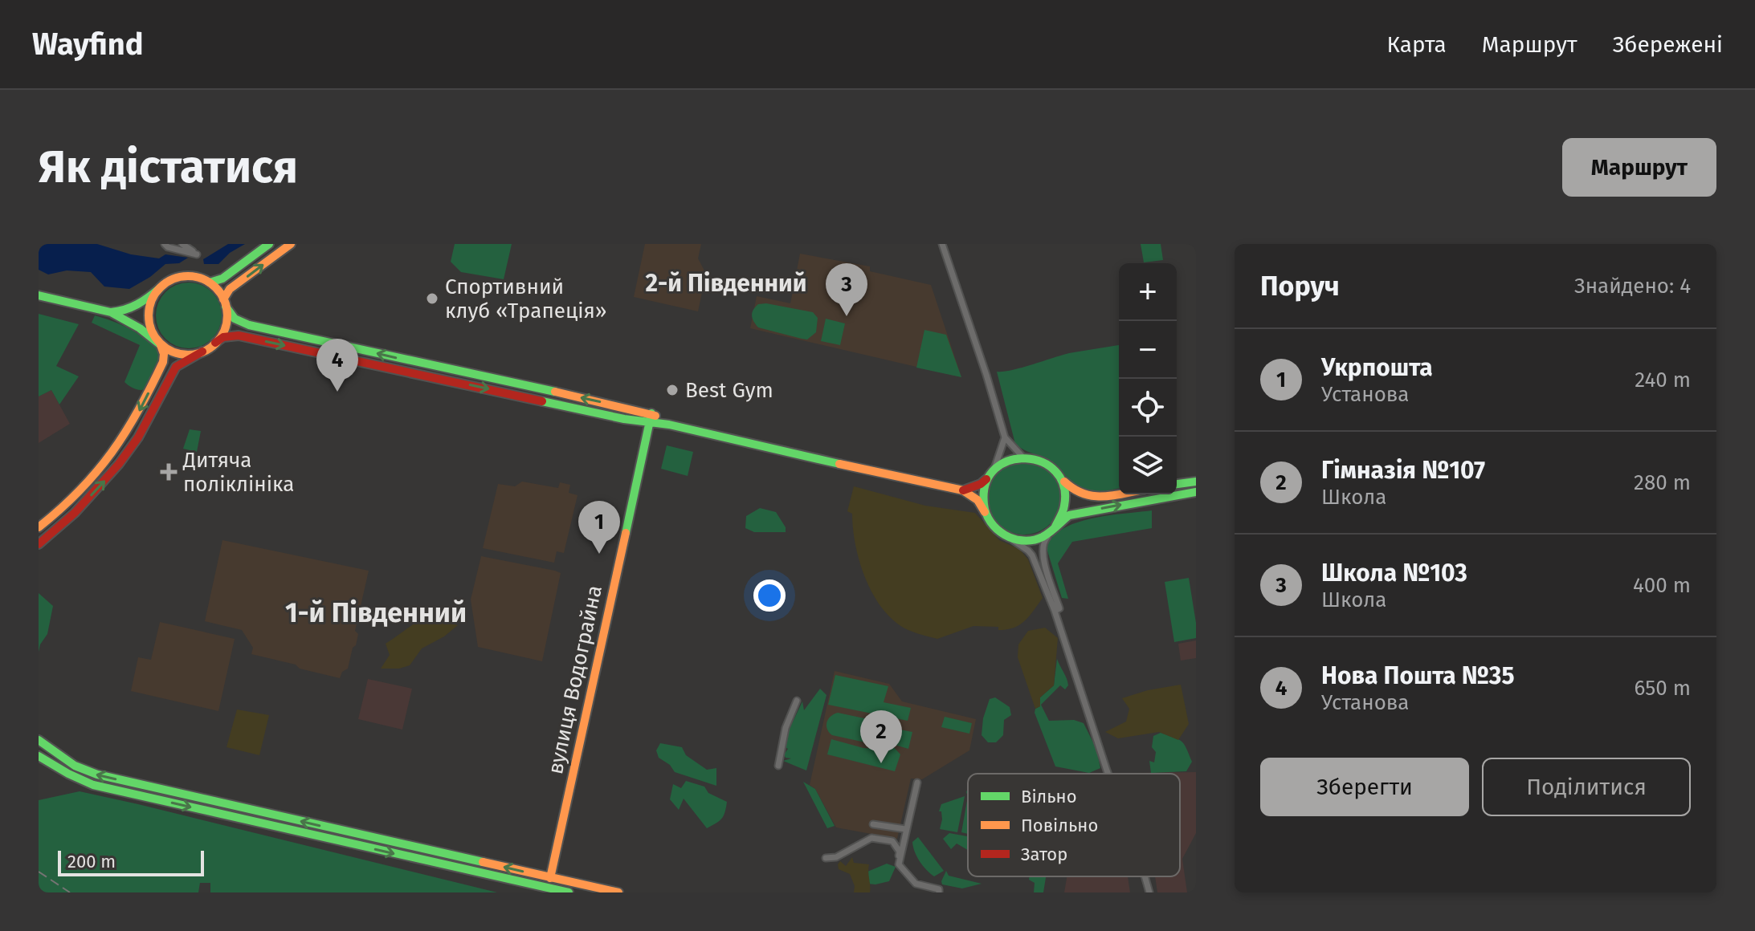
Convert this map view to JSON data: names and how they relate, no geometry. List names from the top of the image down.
{
  "streets": {
    "street": ["вулиця Водограйна"]
  },
  "districts": ["2-й Південний", "1-й Південний"],
  "places": {
    "other": ["Спортивний клуб «Трапеція»", "Best Gym"],
    "health": ["Дитяча поліклініка"]
  },
  "legend": ["Вільно", "Повільно", "Затор"],
  "scale_bar": "200 m",
  "page": {
    "header": "Wayfind",
    "nav": ["Карта", "Маршрут", "Збережені"],
    "buttons": [
      "Маршрут",
      ["Зберегти", "Поділитися"]
    ],
    "title": "Як дістатися",
    "heading": ["Поруч", "Знайдено: 4"],
    "map_buttons": ["+", "−"],
    "pins": [
      "3",
      "4",
      "1",
      "2"
    ],
    "list": [
      {
        "mark": "1",
        "name": "Укрпошта",
        "note": "Установа",
        "value": "240 m"
      },
      {
        "mark": "2",
        "name": "Гімназія №107",
        "note": "Школа",
        "value": "280 m"
      },
      {
        "mark": "3",
        "name": "Школа №103",
        "note": "Школа",
        "value": "400 m"
      },
      {
        "mark": "4",
        "name": "Нова Пошта №35",
        "note": "Установа",
        "value": "650 m"
      }
    ],
    "scale": "200 m"
  }
}
